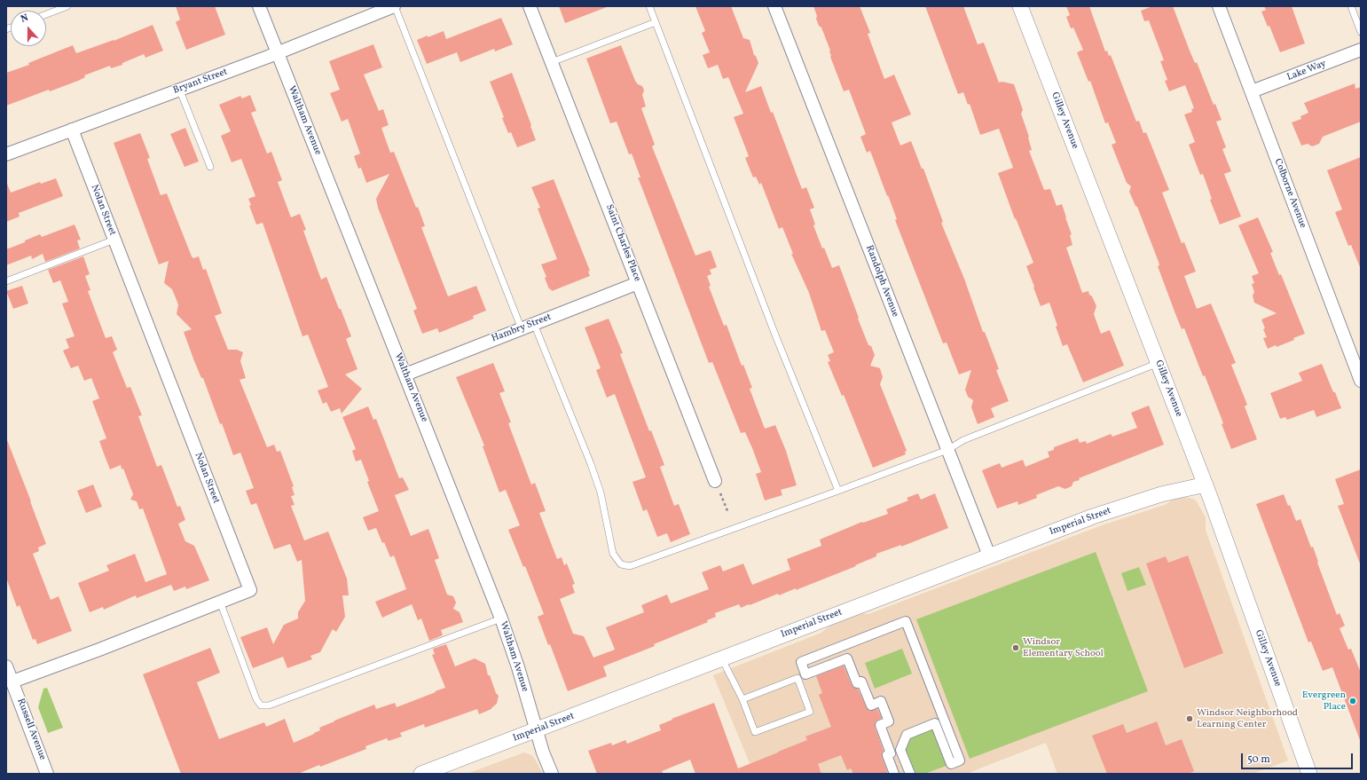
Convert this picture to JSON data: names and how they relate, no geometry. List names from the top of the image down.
{
  "streets": {
    "street": [
      "Lake Way",
      "Bryant Street",
      "Waltham Avenue",
      "Gilley Avenue",
      "Colborne Avenue",
      "Nolan Street",
      "Saint Charles Place",
      "Randolph Avenue",
      "Hambry Street",
      "Imperial Street",
      "Russell Avenue"
    ]
  },
  "crossings": [
    ["Lake Way", "Colborne Avenue"],
    ["Bryant Street", "Waltham Avenue"],
    ["Bryant Street", "Nolan Street"],
    ["Waltham Avenue", "Hambry Street"],
    ["Waltham Avenue", "Imperial Street"],
    ["Gilley Avenue", "Imperial Street"],
    ["Nolan Street", "Russell Avenue"],
    ["Saint Charles Place", "Hambry Street"],
    ["Randolph Avenue", "Imperial Street"]
  ],
  "places": ["Windsor Elementary School", "Evergreen Place", "Windsor Neighborhood Learning Center"],
  "scale_bar": "50 m",
  "north": "top"
}
